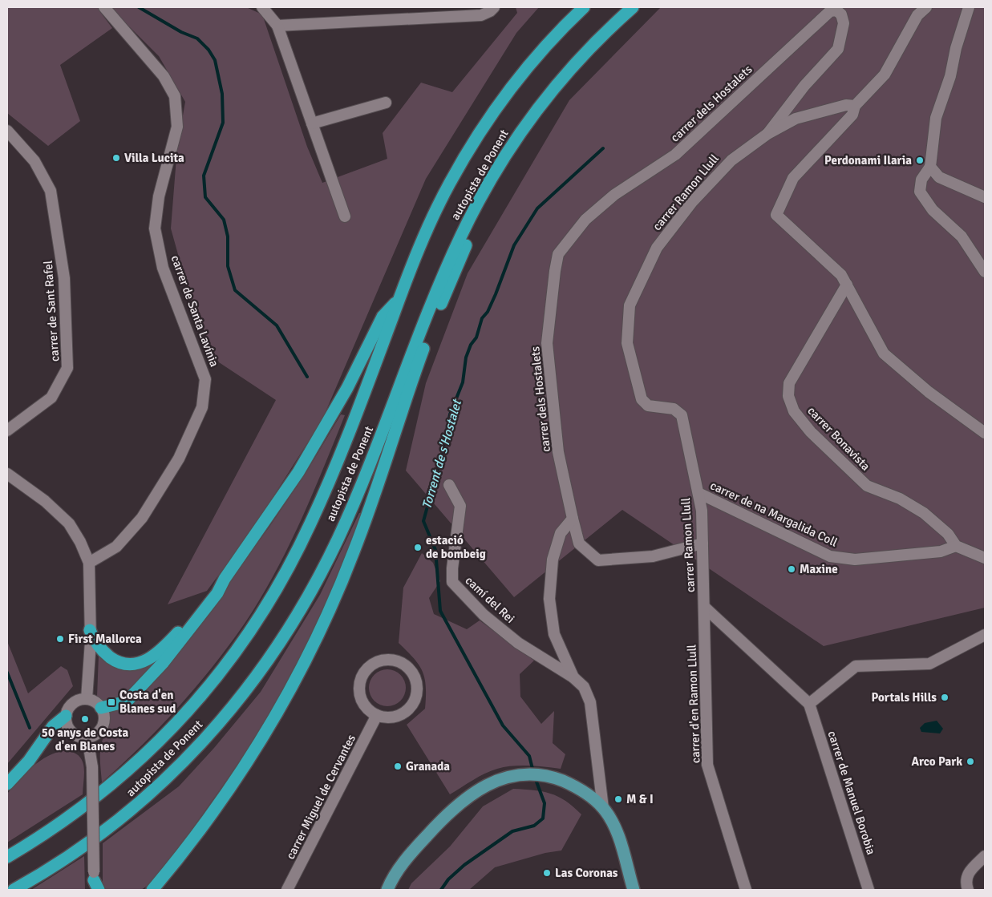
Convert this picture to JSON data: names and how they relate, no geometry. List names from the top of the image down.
{
  "streets": {
    "highway": ["autopista de Ponent"],
    "street": [
      "carrer dels Hostalets",
      "carrer Ramon Llull",
      "carrer de Sant Rafel",
      "carrer de Santa Lavínia",
      "carrer Bonavista",
      "carrer de na Margalida Coll",
      "camí del Rei",
      "carrer d'en Ramon Llull",
      "carrer de Manuel Borobia",
      "carrer Miguel de Cervantes"
    ]
  },
  "crossings": [
    ["carrer dels Hostalets", "carrer Ramon Llull"],
    ["carrer Ramon Llull", "carrer de na Margalida Coll"],
    ["carrer Ramon Llull", "carrer d'en Ramon Llull"],
    ["carrer Bonavista", "carrer de na Margalida Coll"]
  ],
  "water": ["Torrent de s'Hostalet"],
  "places": {
    "other": [
      "Villa Lucita",
      "Perdonami Ilaria",
      "estació de bombeig",
      "Maxine",
      "First Mallorca",
      "Portals Hills",
      "50 anys de Costa d'en Blanes",
      "Arco Park",
      "Granada",
      "M & I",
      "Las Coronas"
    ],
    "transit": ["Costa d'en Blanes sud"]
  }
}
